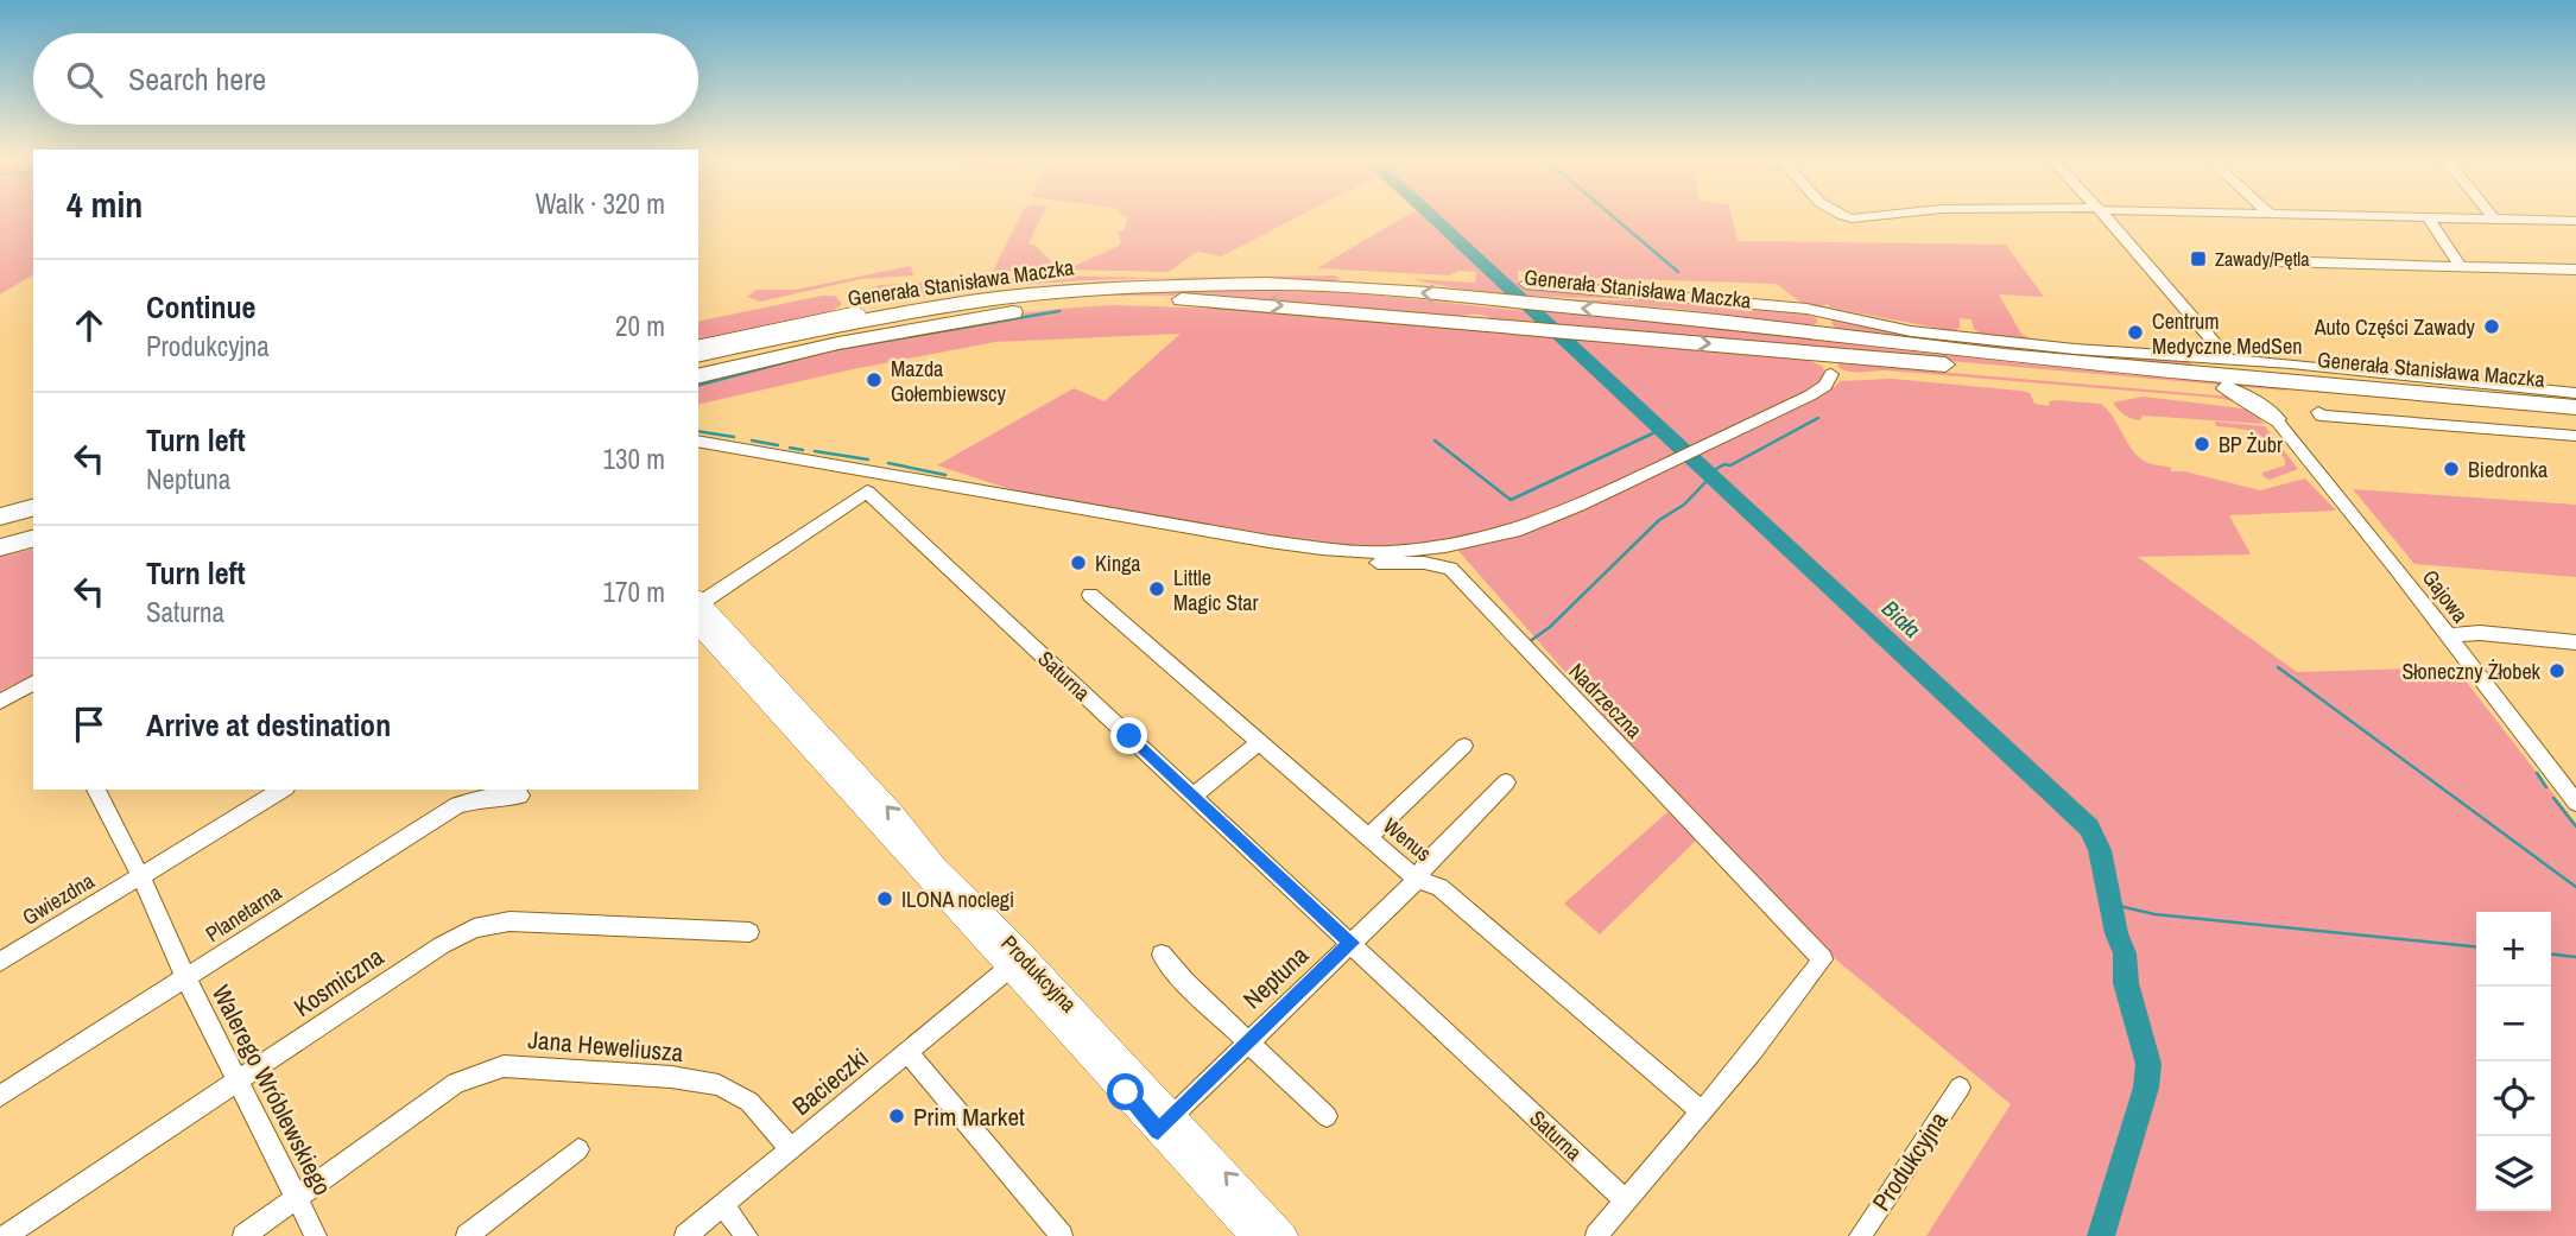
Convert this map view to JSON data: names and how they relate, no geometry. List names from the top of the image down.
{
  "streets": {
    "highway": ["Generała Stanisława Maczka"],
    "main road": ["Produkcyjna"],
    "street": [
      "Gajowa",
      "Saturna",
      "Nadrzeczna",
      "Wenus",
      "Gwiezdna",
      "Planetarna",
      "Neptuna",
      "Kosmiczna",
      "Jana Heweliusza",
      "Bacieczki",
      "Walerego Wróblewskiego"
    ]
  },
  "crossings": [
    ["Saturna", "Neptuna"],
    ["Nadrzeczna", "Wenus"],
    ["Wenus", "Neptuna"],
    ["Gwiezdna", "Walerego Wróblewskiego"],
    ["Planetarna", "Walerego Wróblewskiego"],
    ["Produkcyjna", "Neptuna"],
    ["Produkcyjna", "Bacieczki"],
    ["Kosmiczna", "Walerego Wróblewskiego"],
    ["Jana Heweliusza", "Bacieczki"],
    ["Jana Heweliusza", "Walerego Wróblewskiego"]
  ],
  "water": ["Biała"],
  "places": {
    "transit": ["Zawady/Pętla"],
    "other": [
      "Auto Części Zawady",
      "Centrum Medyczne MedSen",
      "Mazda Gołembiewscy",
      "BP Żubr",
      "Biedronka",
      "Kinga",
      "Little Magic Star",
      "Słoneczny Żłobek",
      "ILONA noclegi",
      "Prim Market"
    ]
  },
  "page": {
    "search": "Search here",
    "heading": ["4 min", "Walk · 320 m"],
    "list": [
      ["Continue", "Produkcyjna", "20 m"],
      ["Turn left", "Neptuna", "130 m"],
      ["Turn left", "Saturna", "170 m"],
      "Arrive at destination"
    ],
    "map_buttons": ["+", "−"]
  }
}
